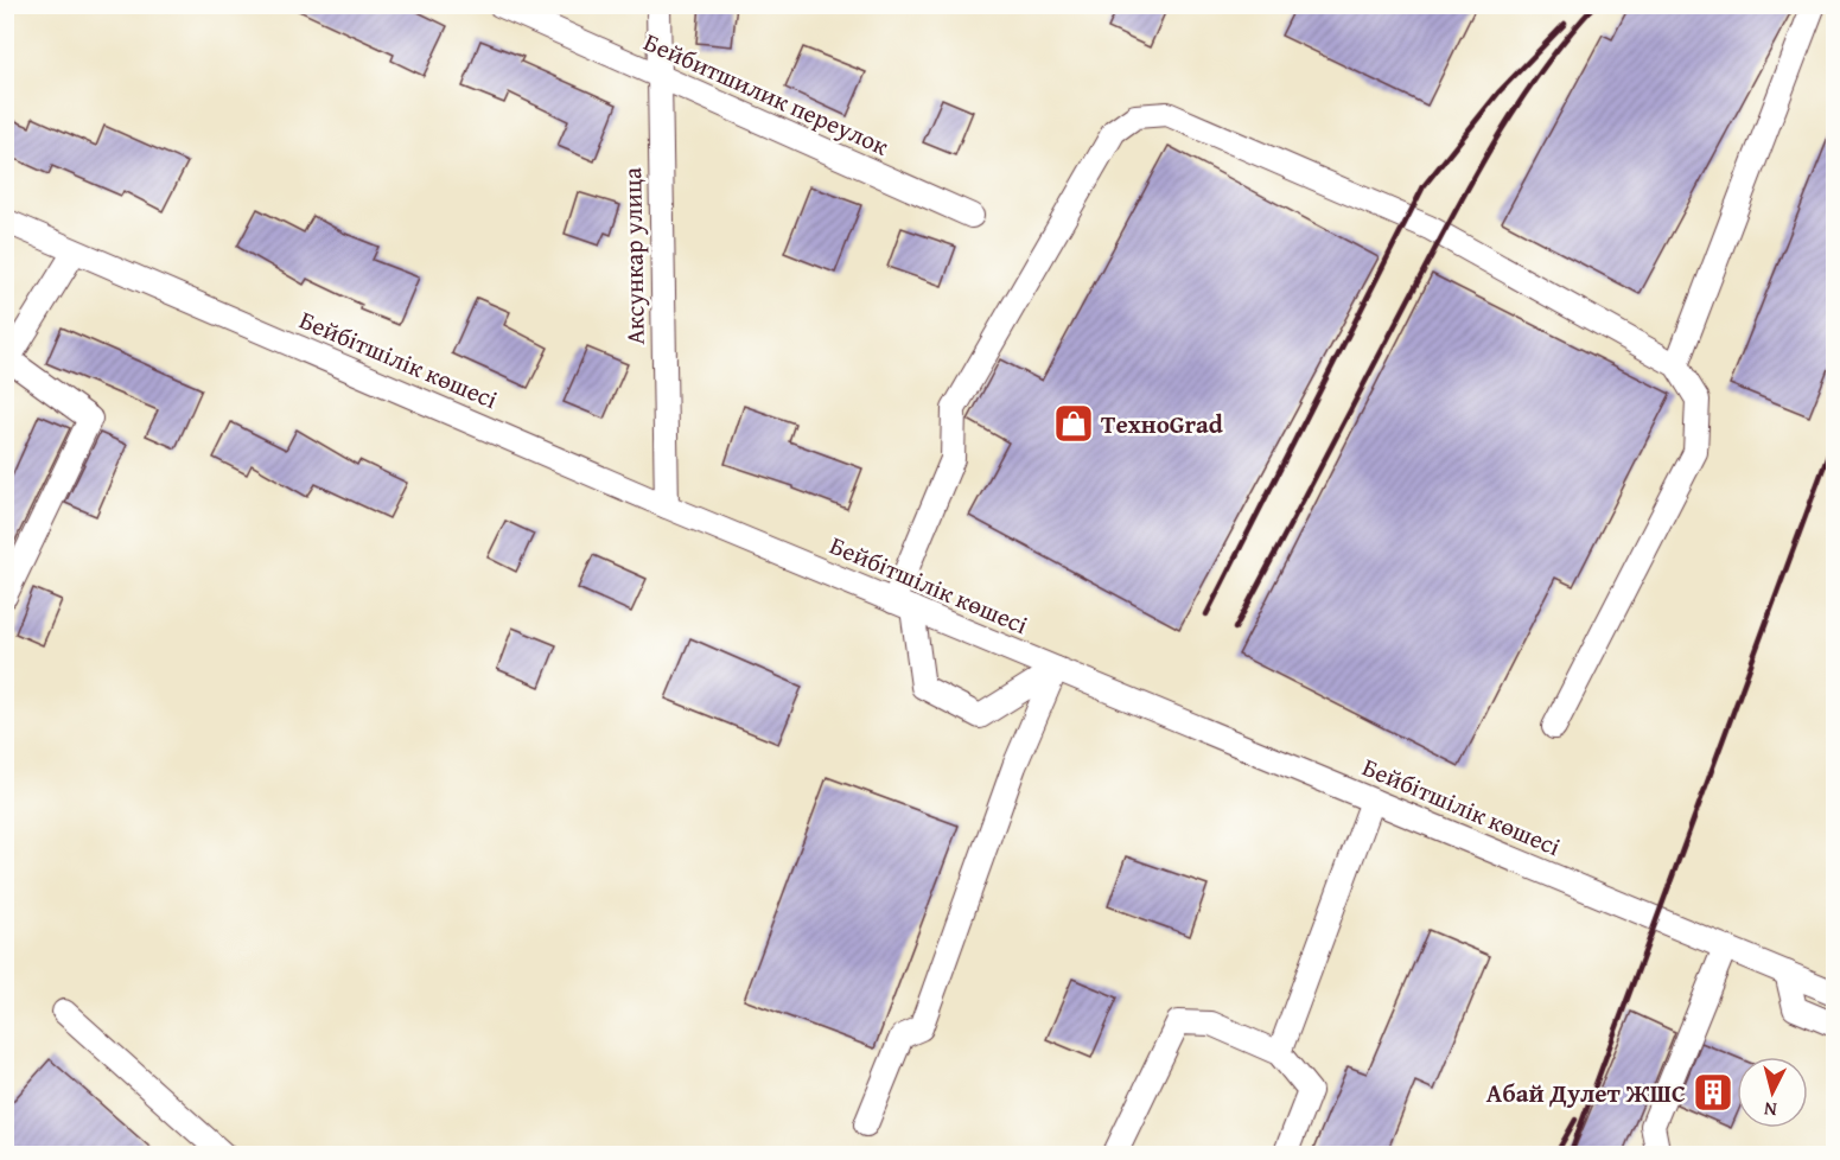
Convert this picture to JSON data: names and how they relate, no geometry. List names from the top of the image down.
{
  "streets": {
    "street": ["Бейбитшилик переулок", "Аксункар улица", "Бейбітшілік көшесі"]
  },
  "crossings": [
    ["Бейбитшилик переулок", "Аксункар улица"],
    ["Аксункар улица", "Бейбітшілік көшесі"]
  ],
  "places": {
    "shop": ["ТехноGrad"],
    "building": ["Абай Дулет ЖШС"]
  },
  "north": "bottom"
}
